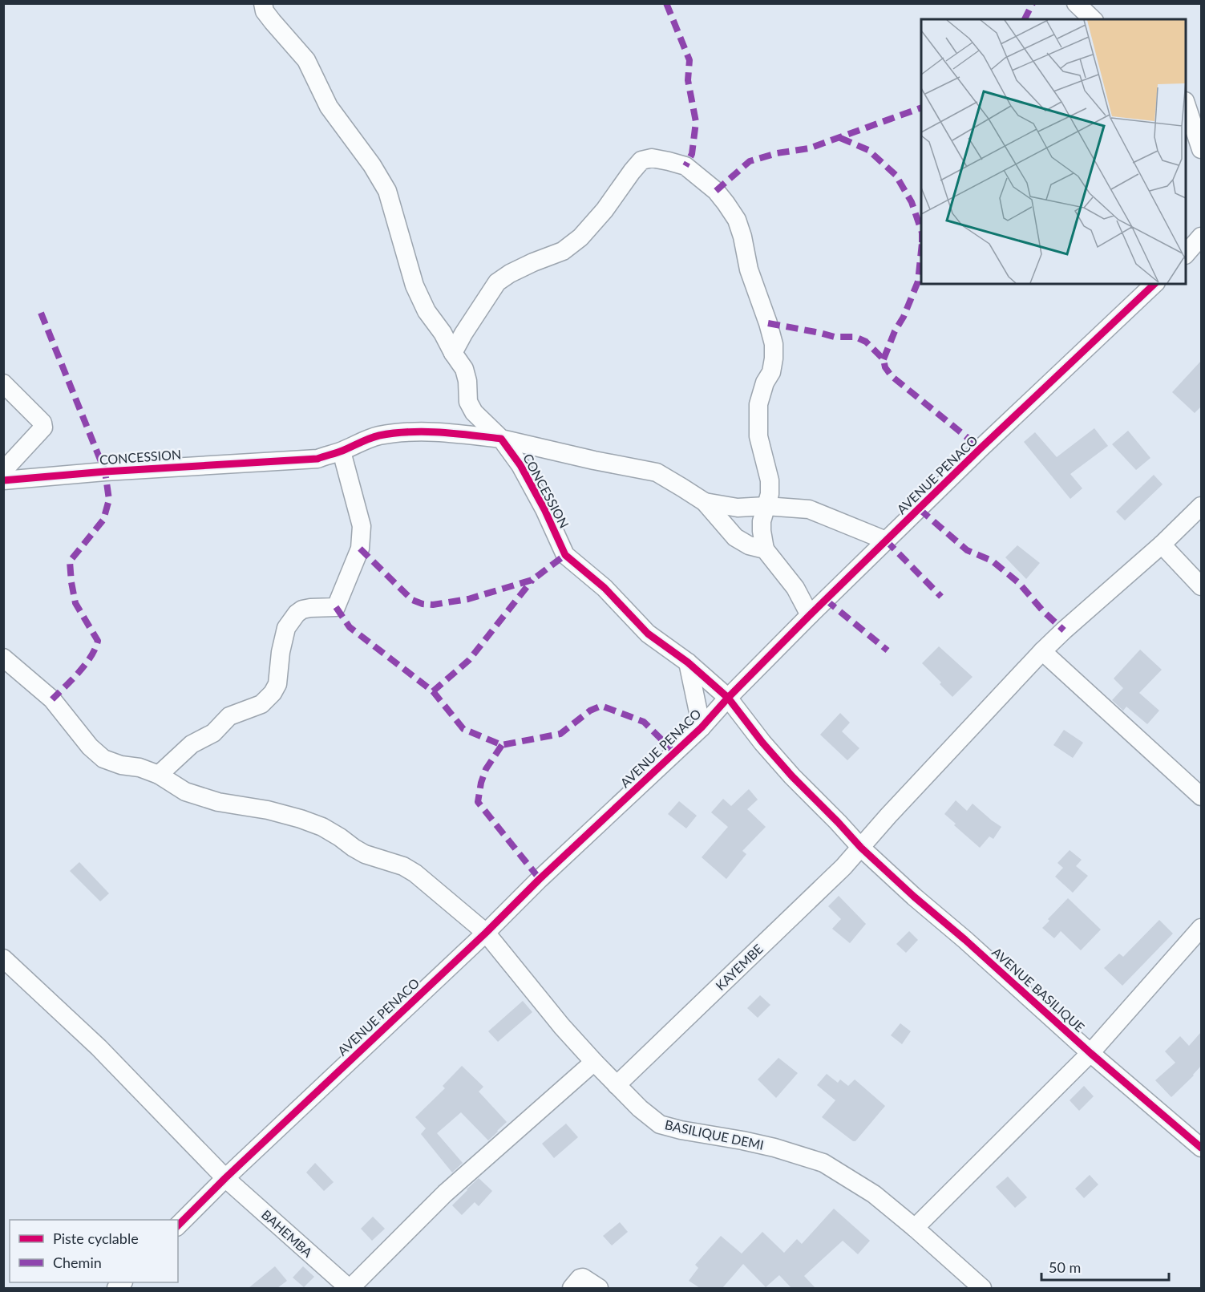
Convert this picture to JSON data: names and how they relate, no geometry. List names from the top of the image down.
{
  "streets": {
    "street": [
      "CONCESSION",
      "AVENUE PENACO",
      "KAYEMBE",
      "AVENUE BASILIQUE",
      "BASILIQUE DEMI",
      "BAHEMBA"
    ]
  },
  "crossings": [
    ["CONCESSION", "AVENUE PENACO"],
    ["CONCESSION", "AVENUE BASILIQUE"],
    ["AVENUE PENACO", "AVENUE BASILIQUE"],
    ["AVENUE PENACO", "BASILIQUE DEMI"],
    ["AVENUE PENACO", "BAHEMBA"],
    ["KAYEMBE", "AVENUE BASILIQUE"],
    ["KAYEMBE", "BASILIQUE DEMI"]
  ],
  "legend": ["Piste cyclable", "Chemin"],
  "scale_bar": "50 m"
}
